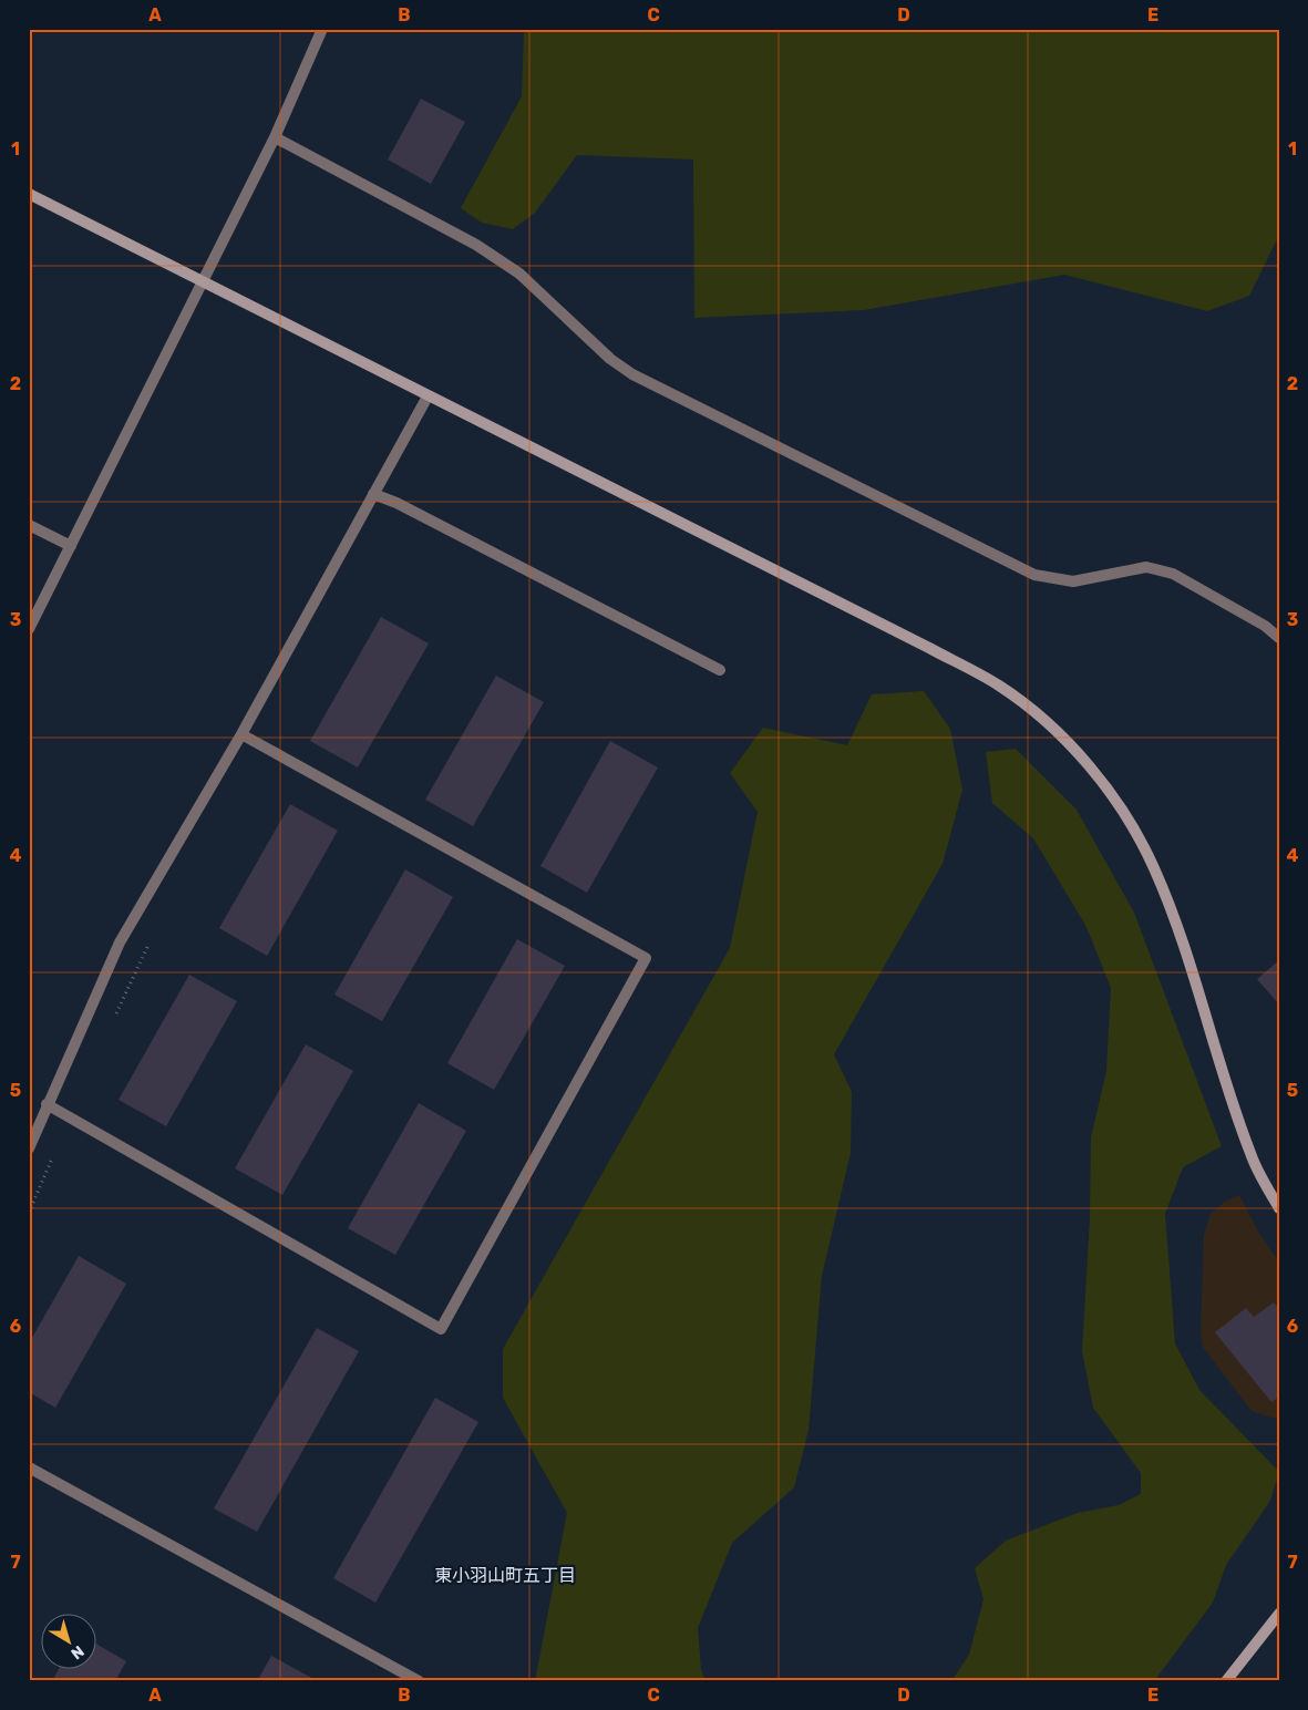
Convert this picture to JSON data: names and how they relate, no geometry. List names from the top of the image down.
{
  "districts": ["東小羽山町五丁目"],
  "north": "bottom right",
  "grid": {
    "columns": [
      "A",
      "B",
      "C",
      "D",
      "E"
    ],
    "rows": [
      "1",
      "2",
      "3",
      "4",
      "5",
      "6",
      "7"
    ]
  }
}
